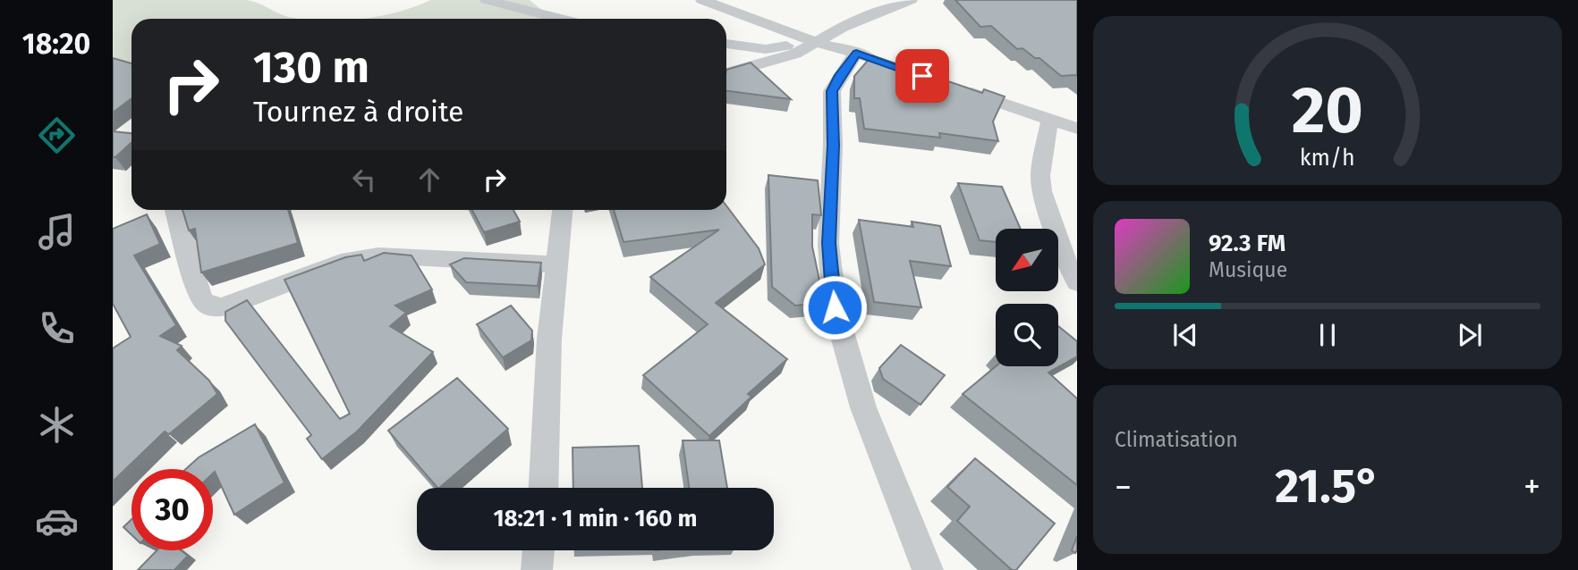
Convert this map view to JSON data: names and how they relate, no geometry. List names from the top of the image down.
{
  "north": "bottom left",
  "page": {
    "tabs": "18:20",
    "turn": ["130 m", "Tournez à droite"],
    "song": ["92.3 FM", "Musique"],
    "tile": "Climatisation",
    "heat": ["−", "21.5°", "+"],
    "limit": "30",
    "trip": "18:21 · 1 min · 160 m",
    "gauge": ["20", "km/h"]
  }
}
